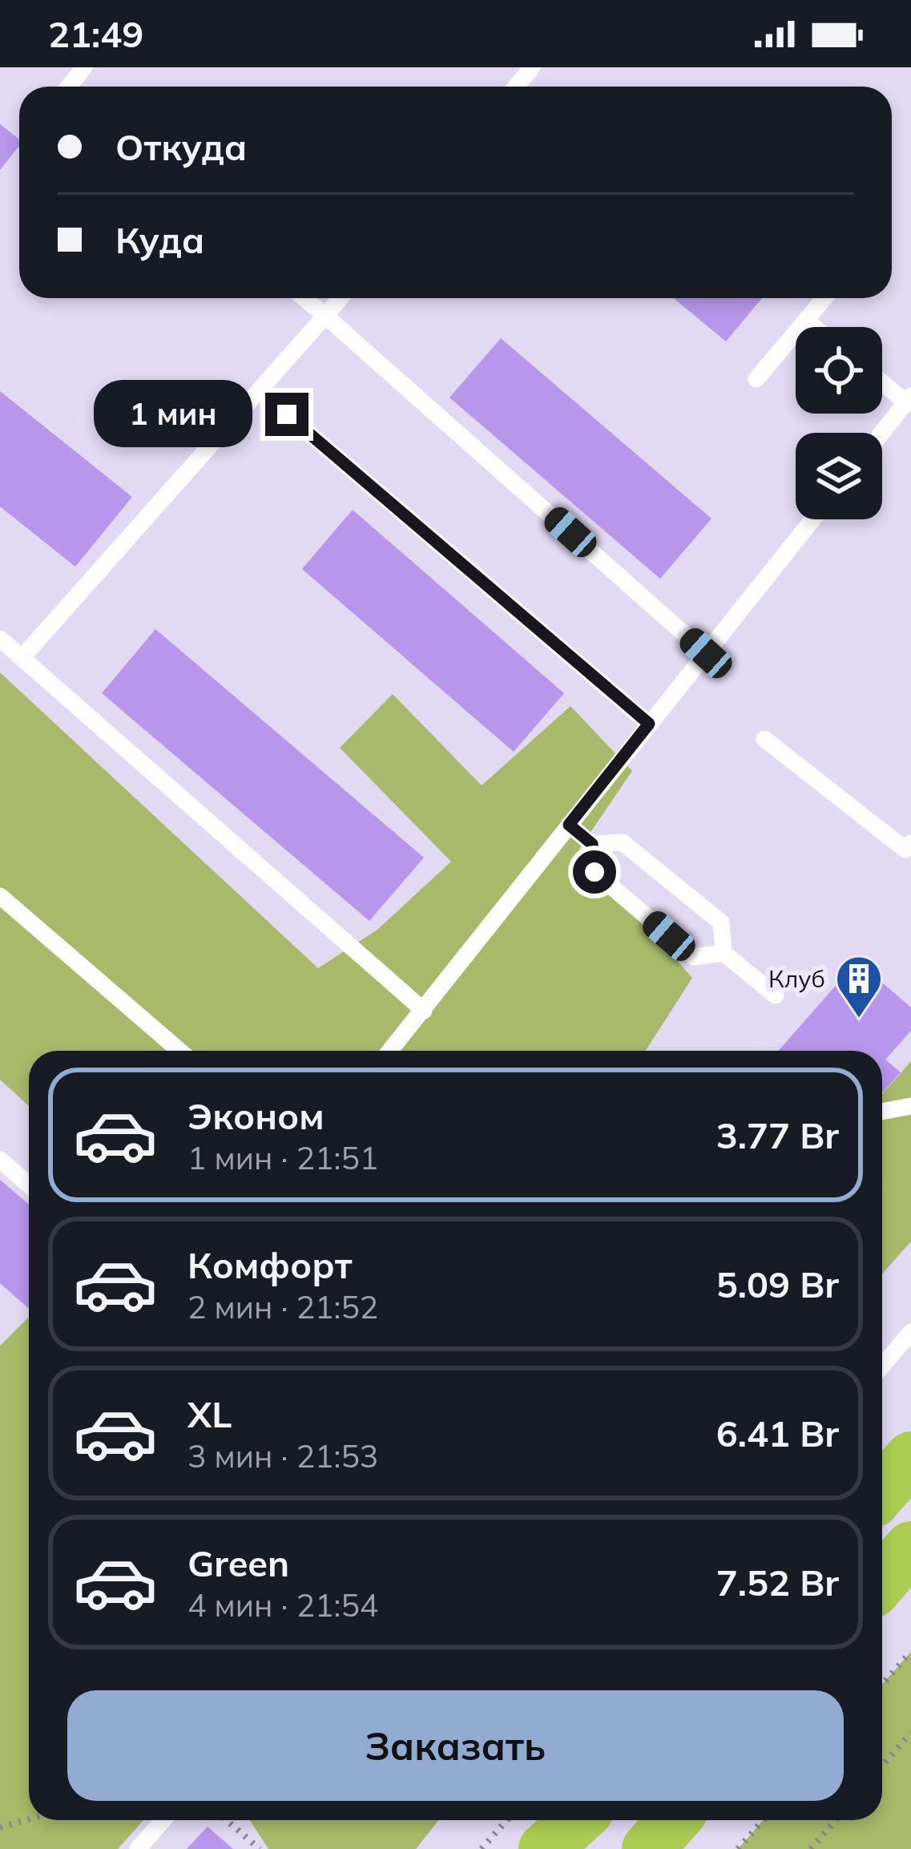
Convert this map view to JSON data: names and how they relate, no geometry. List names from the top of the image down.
{
  "places": {
    "building": ["Клуб"]
  },
  "page": {
    "status": "21:49",
    "banner": ["Откуда", "Куда"],
    "bubble": "1 мин",
    "list": [
      {
        "name": "Эконом",
        "note": "1 мин · 21:51",
        "value": "3.77 Br"
      },
      {
        "name": "Комфорт",
        "note": "2 мин · 21:52",
        "value": "5.09 Br"
      },
      {
        "name": "XL",
        "note": "3 мин · 21:53",
        "value": "6.41 Br"
      },
      {
        "name": "Green",
        "note": "4 мин · 21:54",
        "value": "7.52 Br"
      }
    ],
    "buttons": "Заказать"
  }
}
